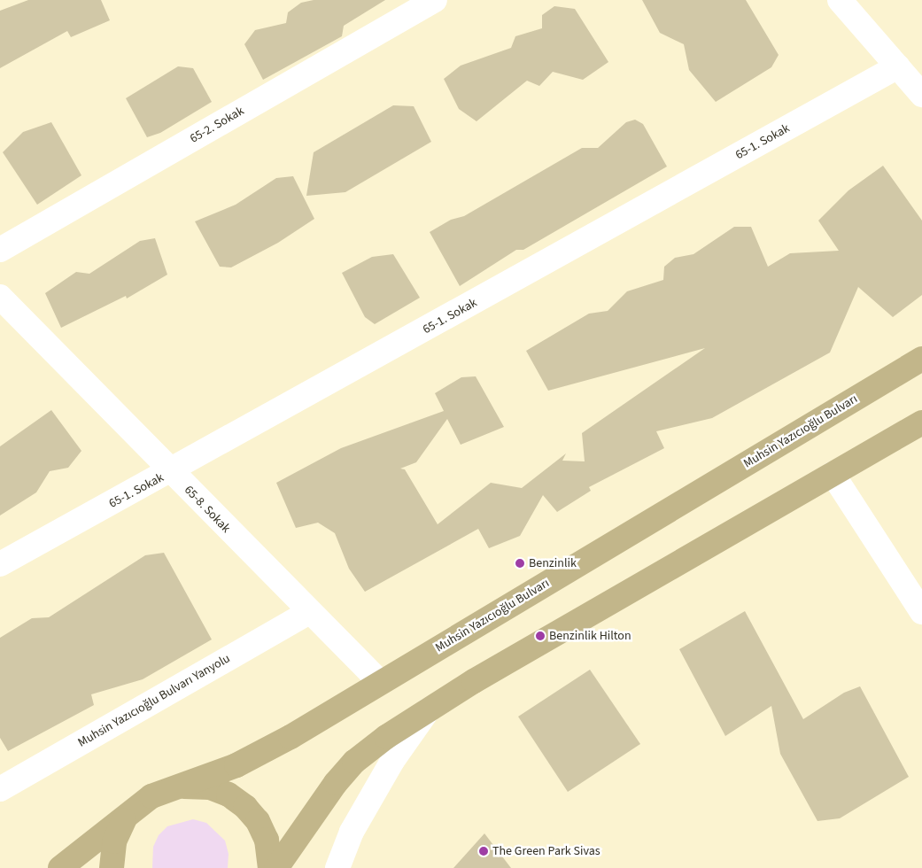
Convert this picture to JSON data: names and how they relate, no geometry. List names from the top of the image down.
{
  "streets": {
    "main road": ["Muhsin Yazıcıoğlu Bulvarı"],
    "street": [
      "65-2. Sokak",
      "65-1. Sokak",
      "65-8. Sokak",
      "Muhsin Yazıcıoğlu Bulvarı Yanyolu"
    ]
  },
  "crossings": [
    ["65-1. Sokak", "65-8. Sokak"],
    ["Muhsin Yazıcıoğlu Bulvarı", "65-8. Sokak"],
    ["65-8. Sokak", "Muhsin Yazıcıoğlu Bulvarı Yanyolu"]
  ],
  "places": ["Benzinlik", "Benzinlik Hilton", "The Green Park Sivas"]
}
